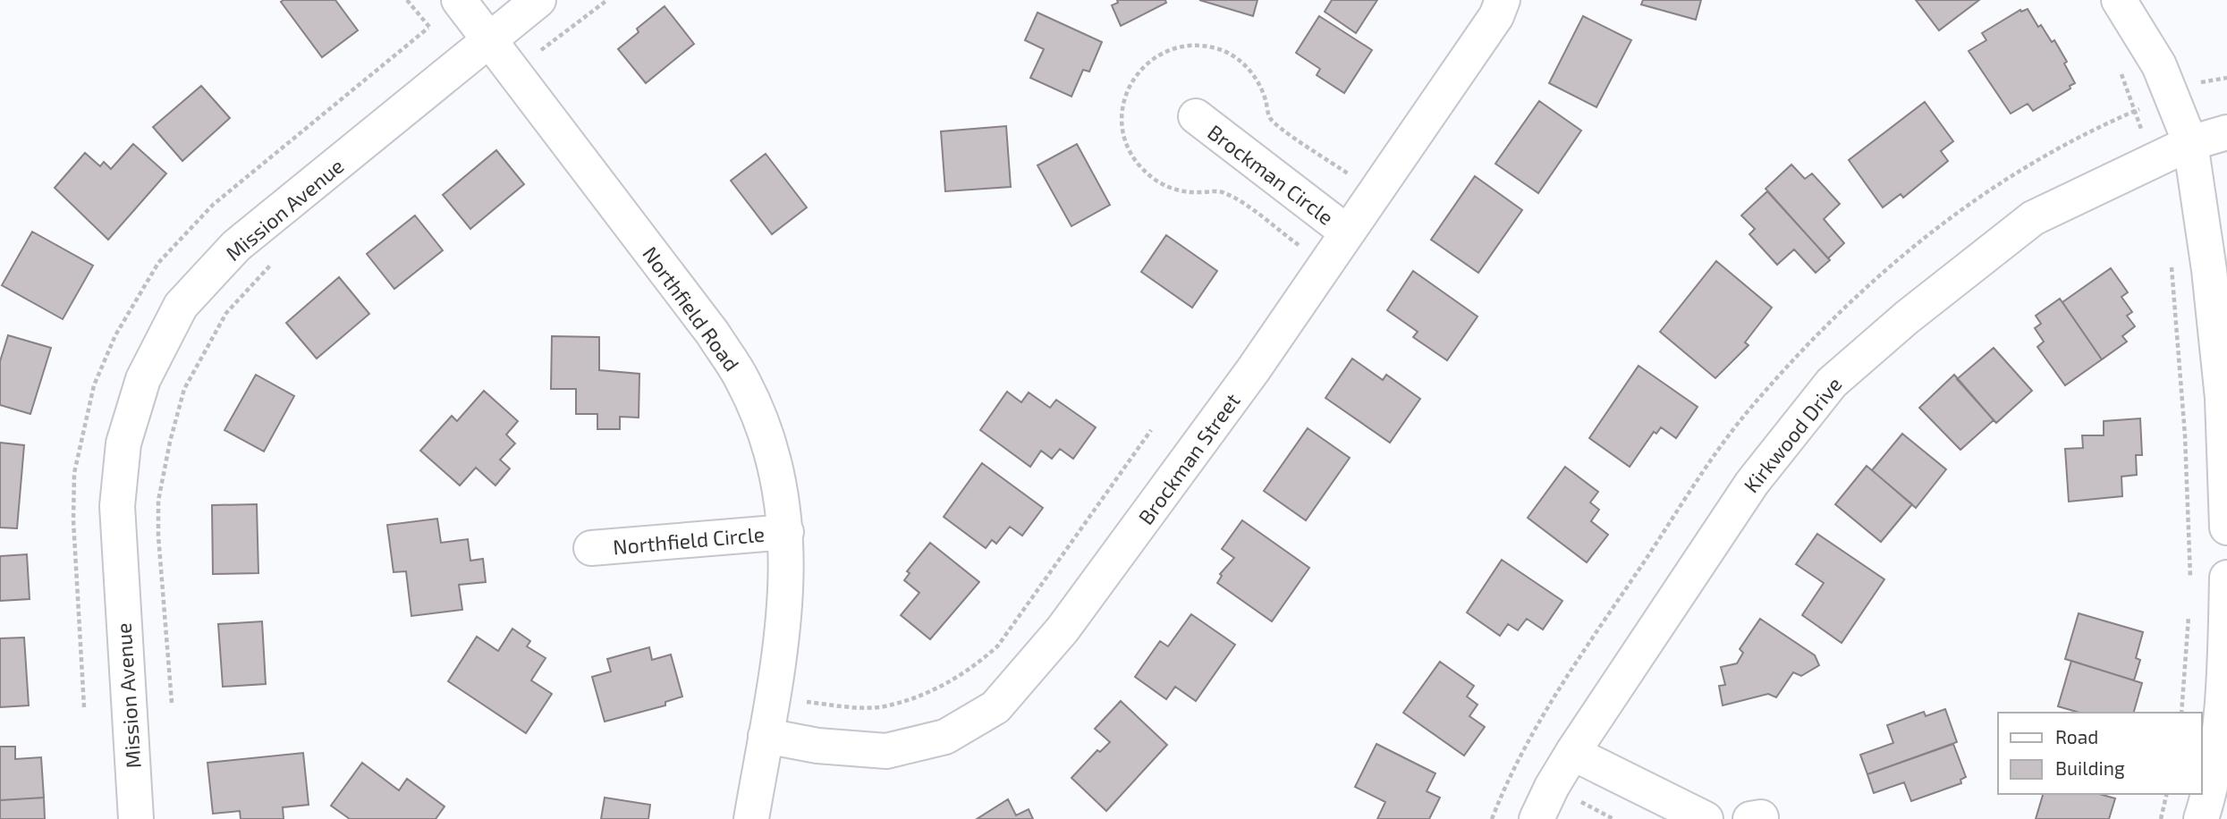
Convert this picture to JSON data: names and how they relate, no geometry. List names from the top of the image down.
{
  "streets": {
    "street": [
      "Brockman Circle",
      "Mission Avenue",
      "Northfield Road",
      "Kirkwood Drive",
      "Brockman Street",
      "Northfield Circle"
    ]
  },
  "crossings": [
    ["Brockman Circle", "Brockman Street"],
    ["Mission Avenue", "Northfield Road"],
    ["Northfield Road", "Brockman Street"],
    ["Northfield Road", "Northfield Circle"]
  ],
  "legend": ["Road", "Building"]
}
